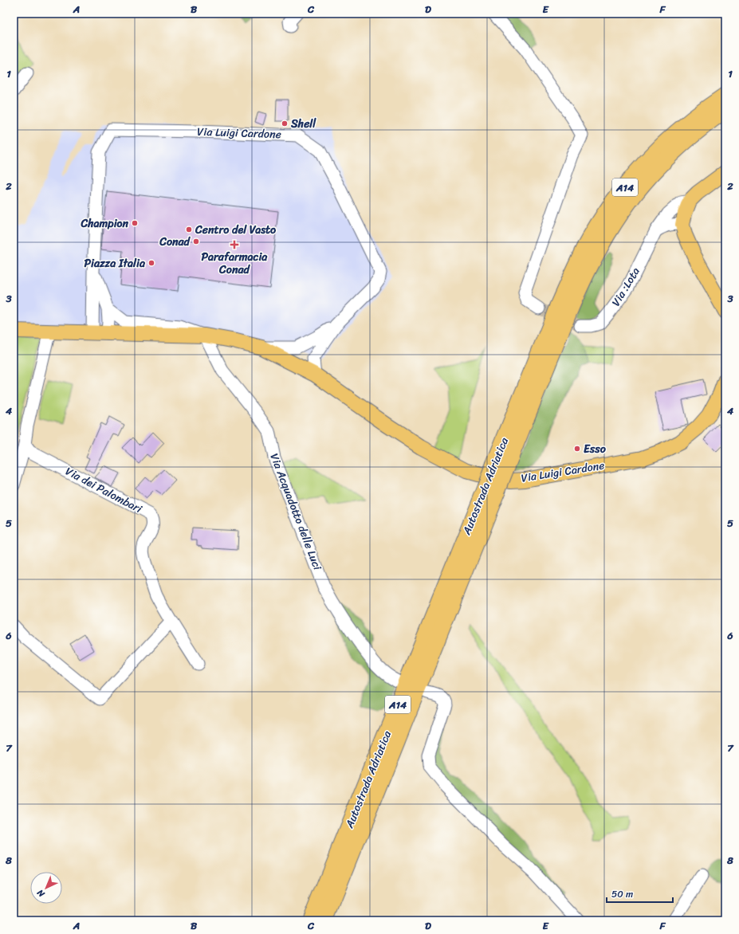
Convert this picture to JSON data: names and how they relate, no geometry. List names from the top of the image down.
{
  "streets": {
    "highway": ["A14", "Autostrada Adriatica"],
    "main road": ["Via Luigi Cardone"],
    "street": ["Via :Lota", "Via dei Palombari", "Via Acquadotto delle Luci"]
  },
  "crossings": [
    ["Via Luigi Cardone", "Via Acquadotto delle Luci"]
  ],
  "places": {
    "other": [
      "Shell",
      "Champion",
      "Centro del Vasto",
      "Conad",
      "Piazza Italia",
      "Esso"
    ],
    "health": ["Parafarmacia Conad"]
  },
  "scale_bar": "50 m",
  "north": "bottom left",
  "grid": {
    "columns": [
      "A",
      "B",
      "C",
      "D",
      "E",
      "F"
    ],
    "rows": [
      "1",
      "2",
      "3",
      "4",
      "5",
      "6",
      "7",
      "8"
    ]
  }
}
